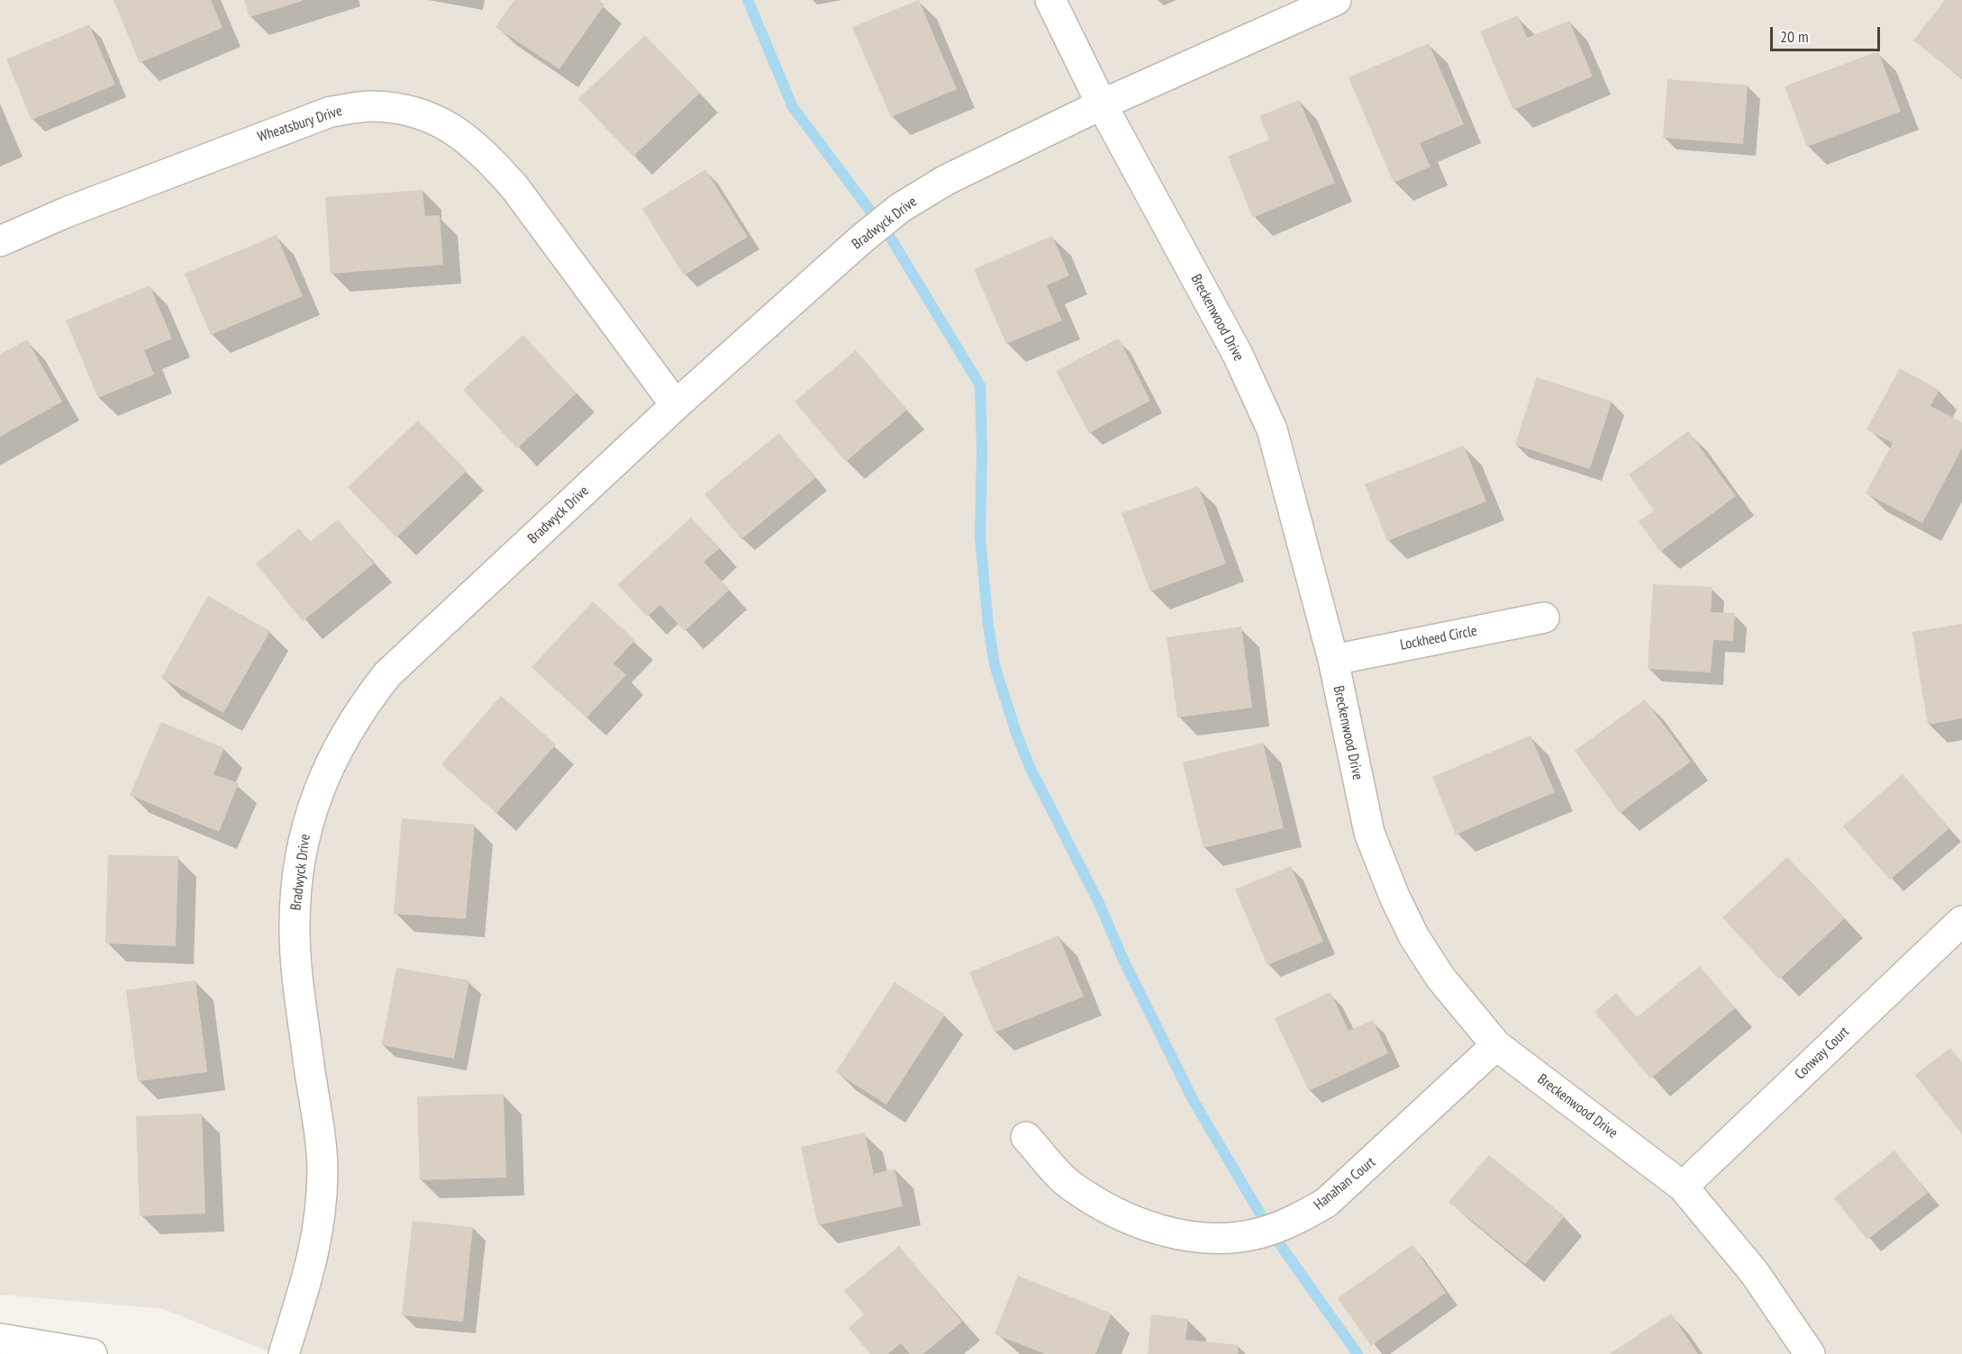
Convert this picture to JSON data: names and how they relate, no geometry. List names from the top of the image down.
{
  "streets": {
    "street": [
      "Wheatsbury Drive",
      "Bradwyck Drive",
      "Breckenwood Drive",
      "Lockheed Circle",
      "Conway Court",
      "Hanahan Court"
    ]
  },
  "crossings": [
    ["Wheatsbury Drive", "Bradwyck Drive"],
    ["Bradwyck Drive", "Breckenwood Drive"],
    ["Breckenwood Drive", "Lockheed Circle"],
    ["Breckenwood Drive", "Conway Court"],
    ["Breckenwood Drive", "Hanahan Court"]
  ],
  "scale_bar": "20 m"
}
